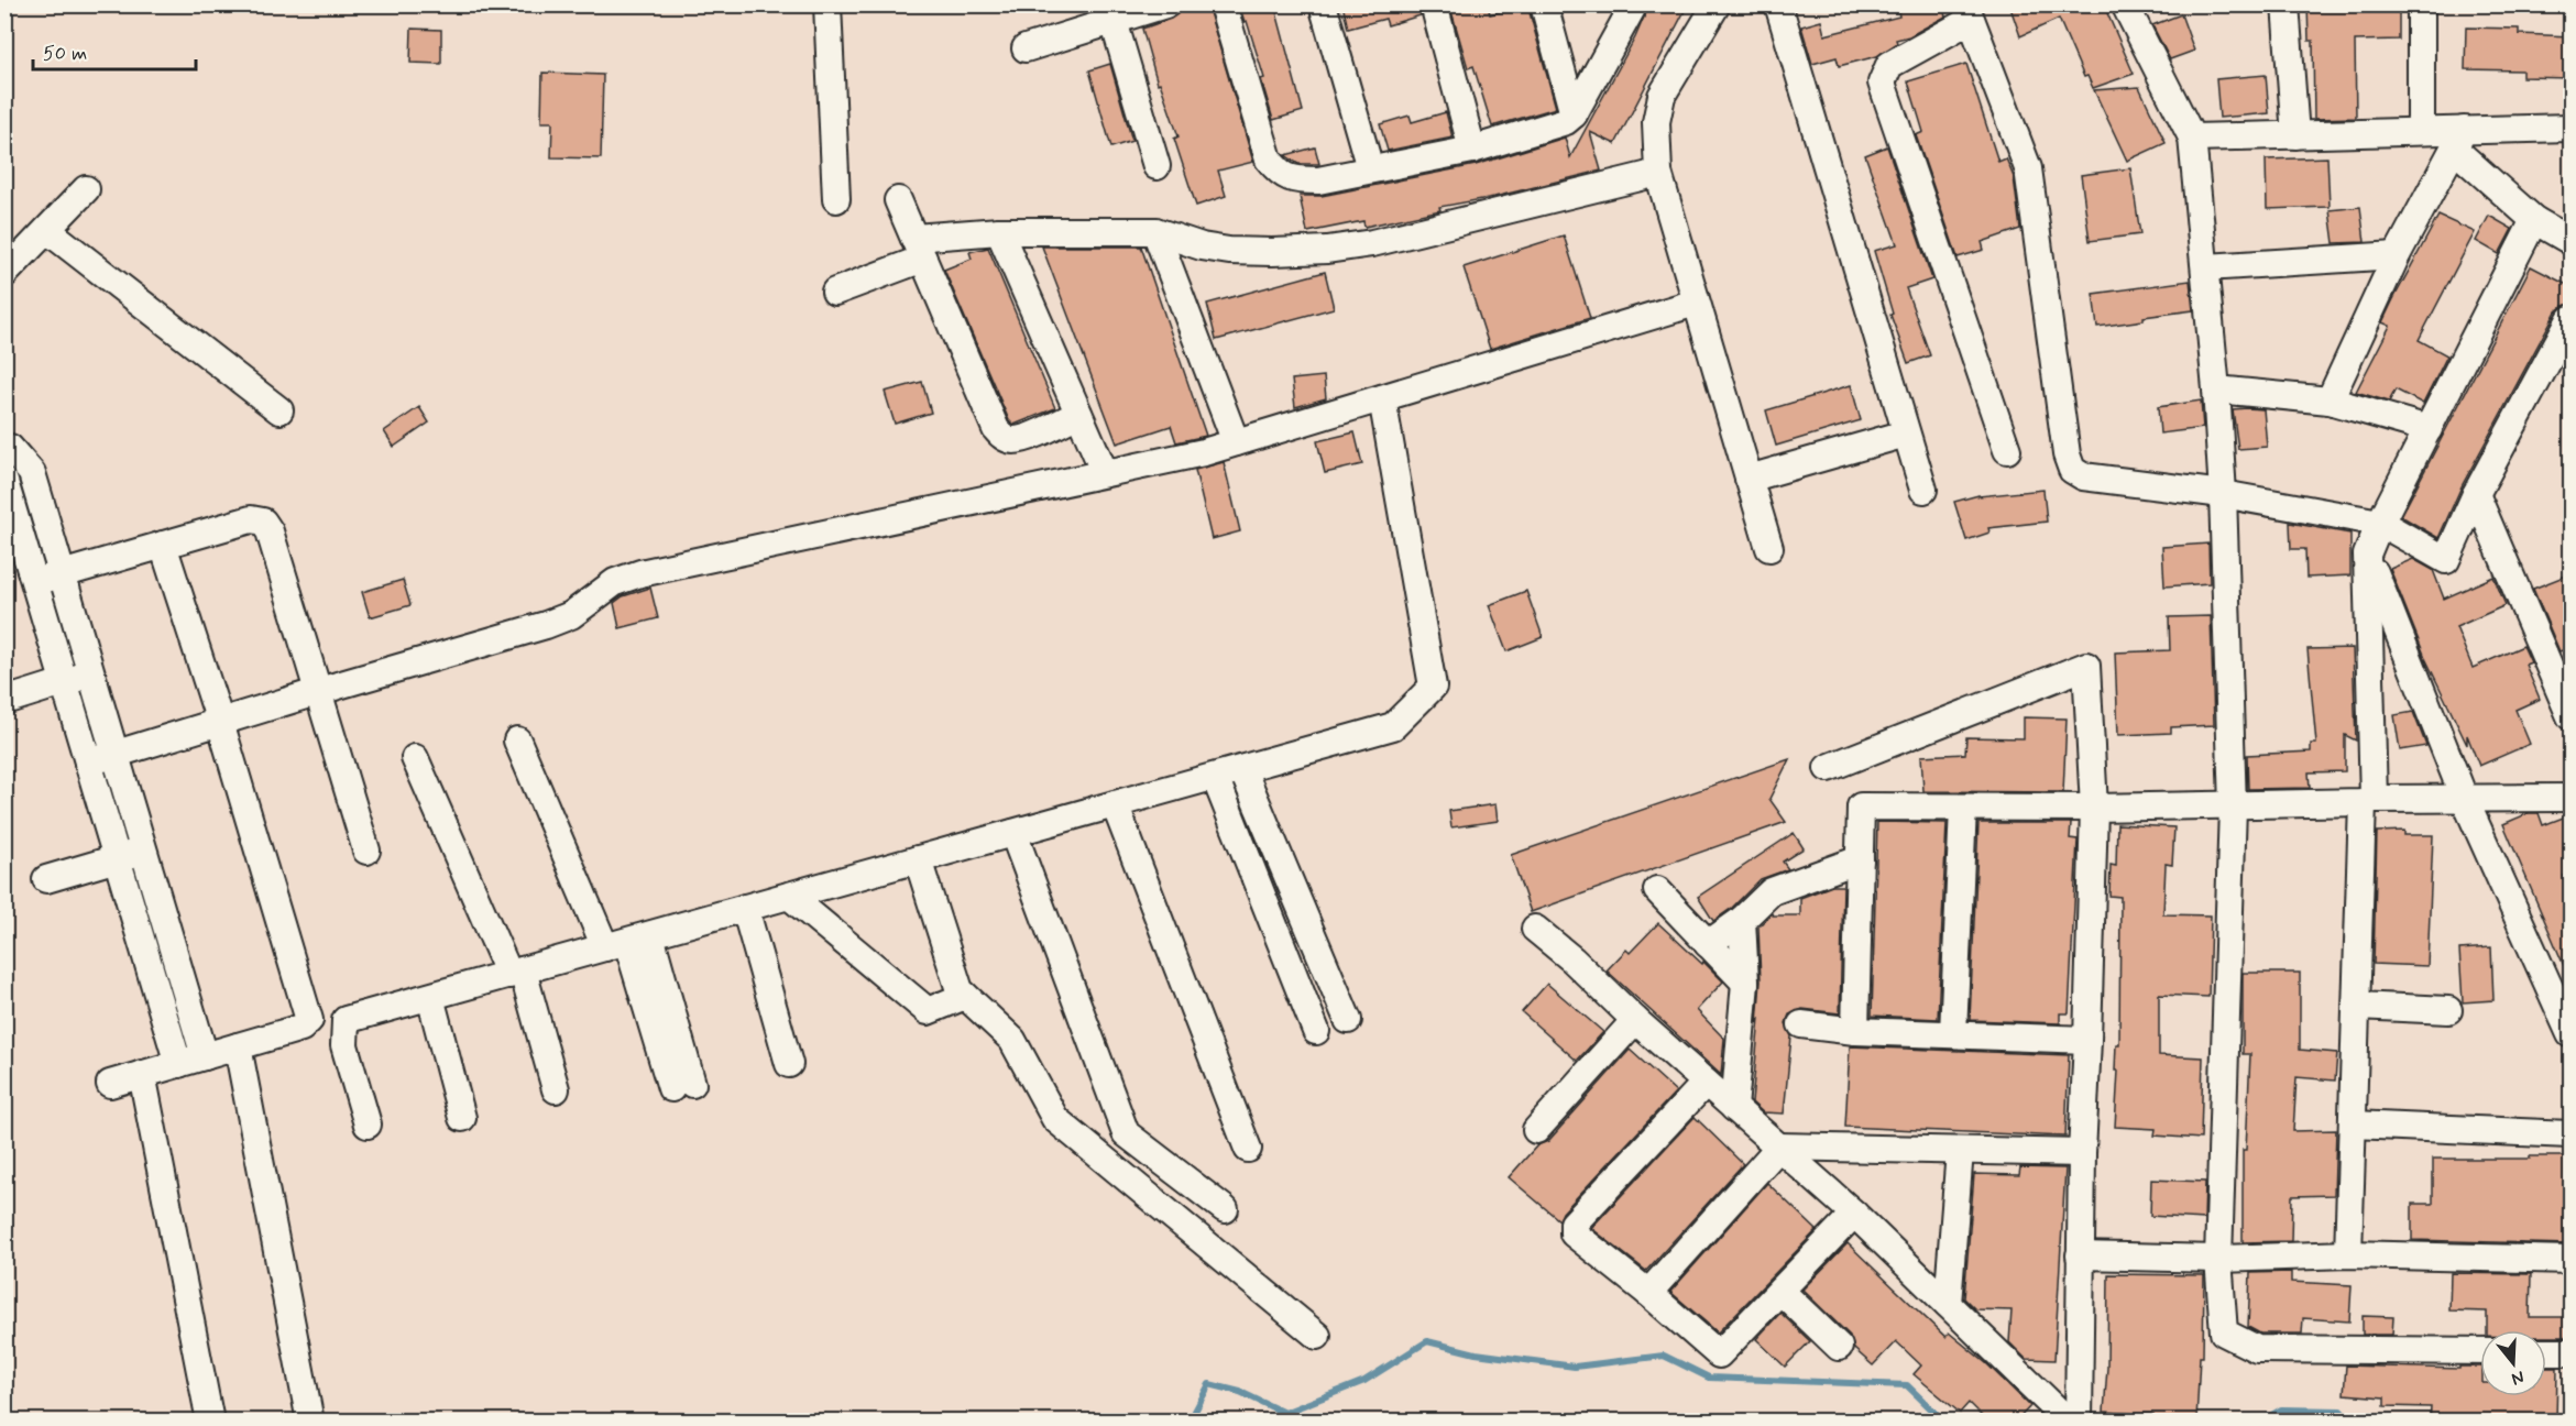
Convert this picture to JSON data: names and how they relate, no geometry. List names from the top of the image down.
{
  "scale_bar": "50 m",
  "north": "bottom"
}
